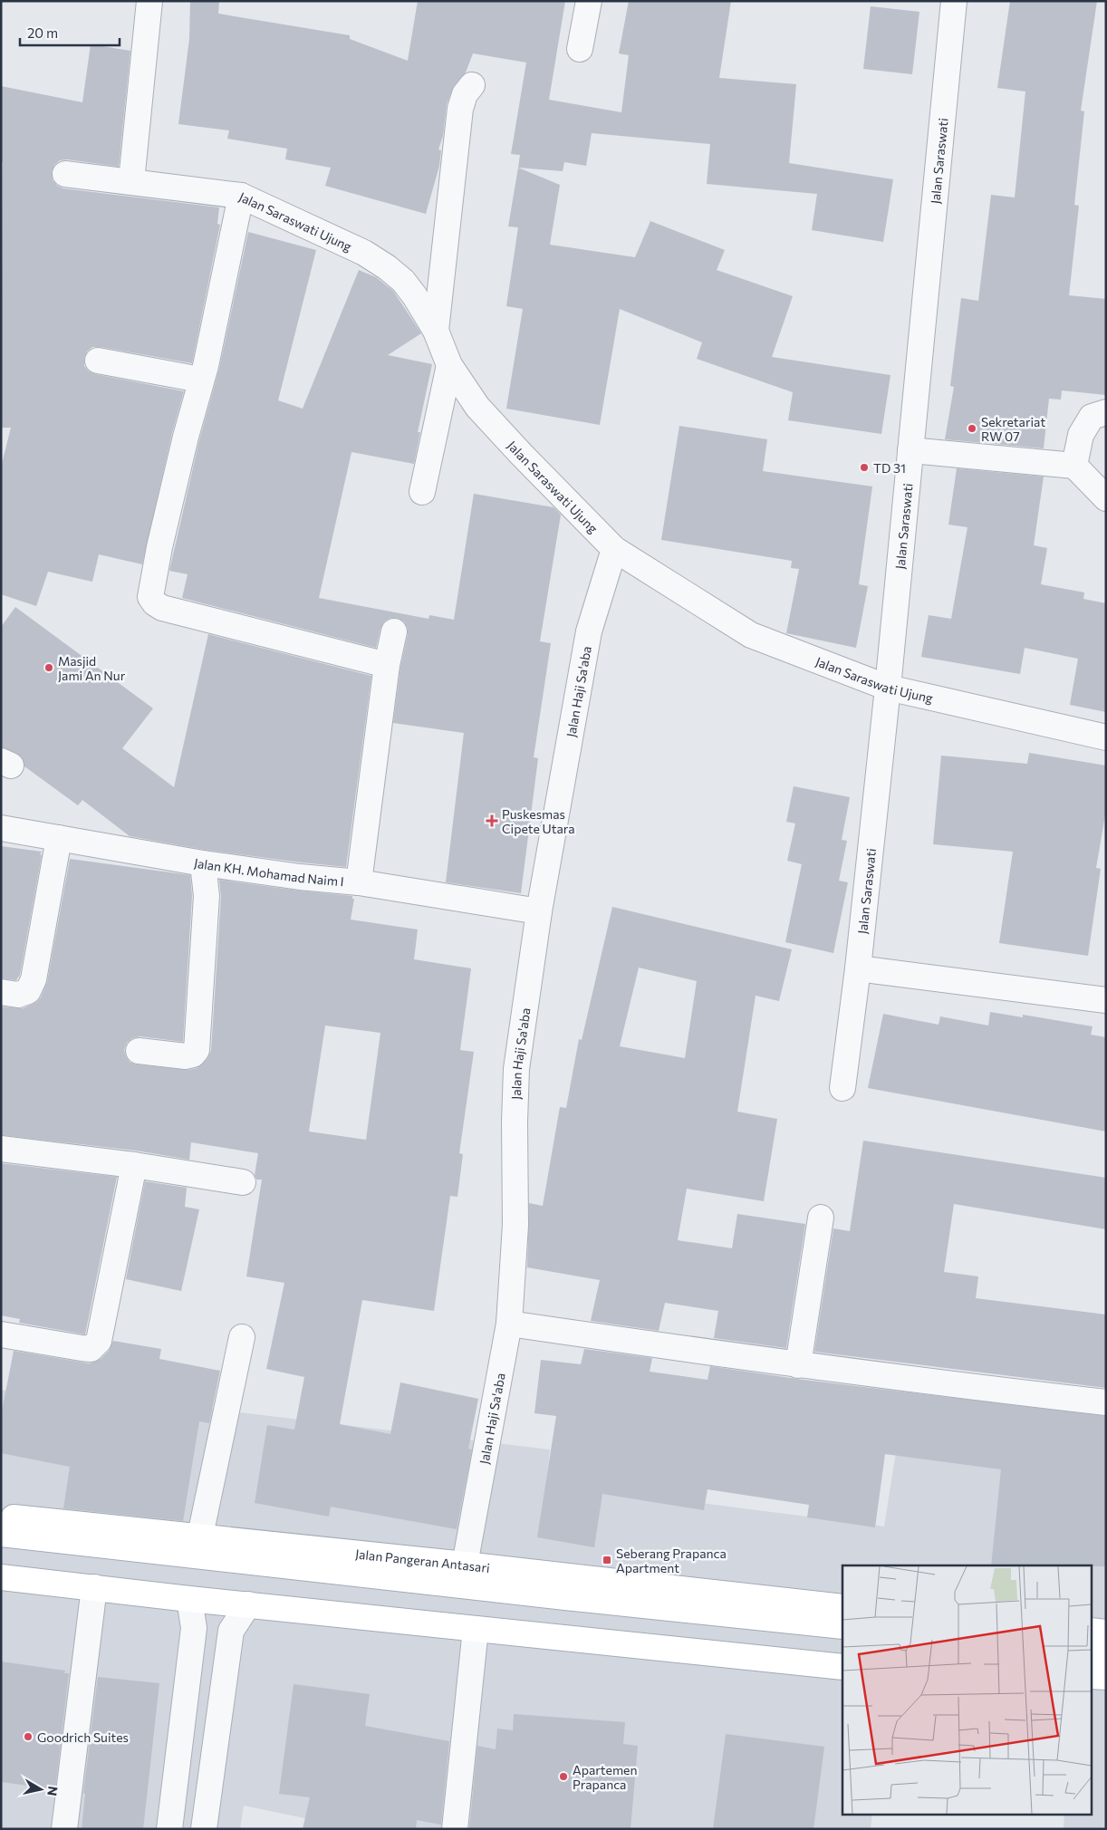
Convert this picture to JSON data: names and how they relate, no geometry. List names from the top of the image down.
{
  "streets": {
    "main road": ["Jalan Pangeran Antasari"],
    "street": [
      "Jalan Saraswati",
      "Jalan Saraswati Ujung",
      "Jalan Haji Sa'aba",
      "Jalan KH. Mohamad Naim I"
    ]
  },
  "crossings": [
    ["Jalan Saraswati", "Jalan Saraswati Ujung"],
    ["Jalan Saraswati Ujung", "Jalan Haji Sa'aba"],
    ["Jalan Haji Sa'aba", "Jalan KH. Mohamad Naim I"],
    ["Jalan Haji Sa'aba", "Jalan Pangeran Antasari"]
  ],
  "places": {
    "other": [
      "Sekretariat RW 07",
      "TD 31",
      "Masjid Jami An Nur",
      "Goodrich Suites",
      "Apartemen Prapanca"
    ],
    "health": ["Puskesmas Cipete Utara"],
    "transit": ["Seberang Prapanca Apartment"]
  },
  "scale_bar": "20 m",
  "north": "right"
}
